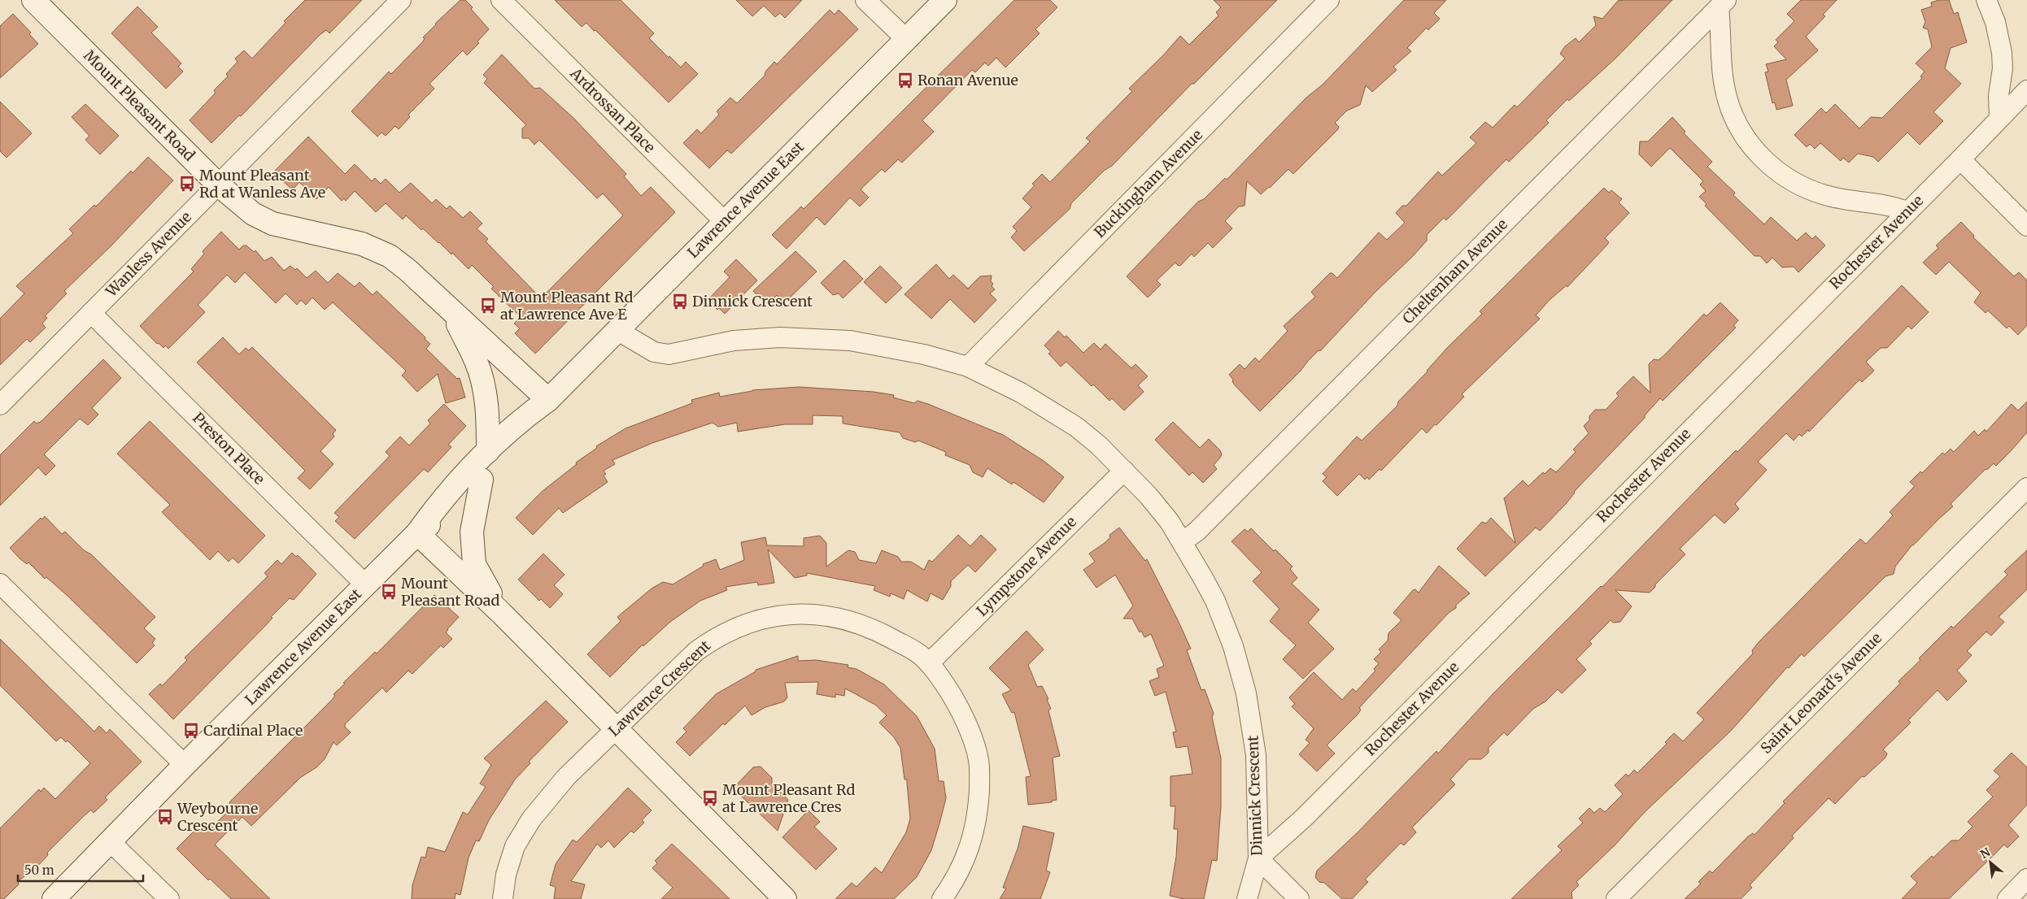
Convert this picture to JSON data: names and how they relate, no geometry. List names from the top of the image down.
{
  "streets": {
    "main road": ["Mount Pleasant Road", "Lawrence Avenue East"],
    "street": [
      "Ardrossan Place",
      "Buckingham Avenue",
      "Rochester Avenue",
      "Wanless Avenue",
      "Cheltenham Avenue",
      "Preston Place",
      "Lympstone Avenue",
      "Lawrence Crescent",
      "Saint Leonard's Avenue",
      "Dinnick Crescent"
    ]
  },
  "crossings": [
    ["Mount Pleasant Road", "Lawrence Avenue East"],
    ["Mount Pleasant Road", "Wanless Avenue"],
    ["Ardrossan Place", "Lawrence Avenue East"],
    ["Buckingham Avenue", "Dinnick Crescent"],
    ["Lawrence Avenue East", "Preston Place"],
    ["Lawrence Avenue East", "Dinnick Crescent"],
    ["Rochester Avenue", "Dinnick Crescent"],
    ["Wanless Avenue", "Preston Place"],
    ["Cheltenham Avenue", "Dinnick Crescent"],
    ["Lympstone Avenue", "Lawrence Crescent"],
    ["Lympstone Avenue", "Dinnick Crescent"]
  ],
  "places": {
    "bus stop": [
      "Ronan Avenue",
      "Mount Pleasant Rd at Wanless Ave",
      "Dinnick Crescent",
      "Mount Pleasant Rd at Lawrence Ave E",
      "Mount Pleasant Road",
      "Cardinal Place",
      "Mount Pleasant Rd at Lawrence Cres",
      "Weybourne Crescent"
    ]
  },
  "scale_bar": "50 m",
  "north": "top left"
}
